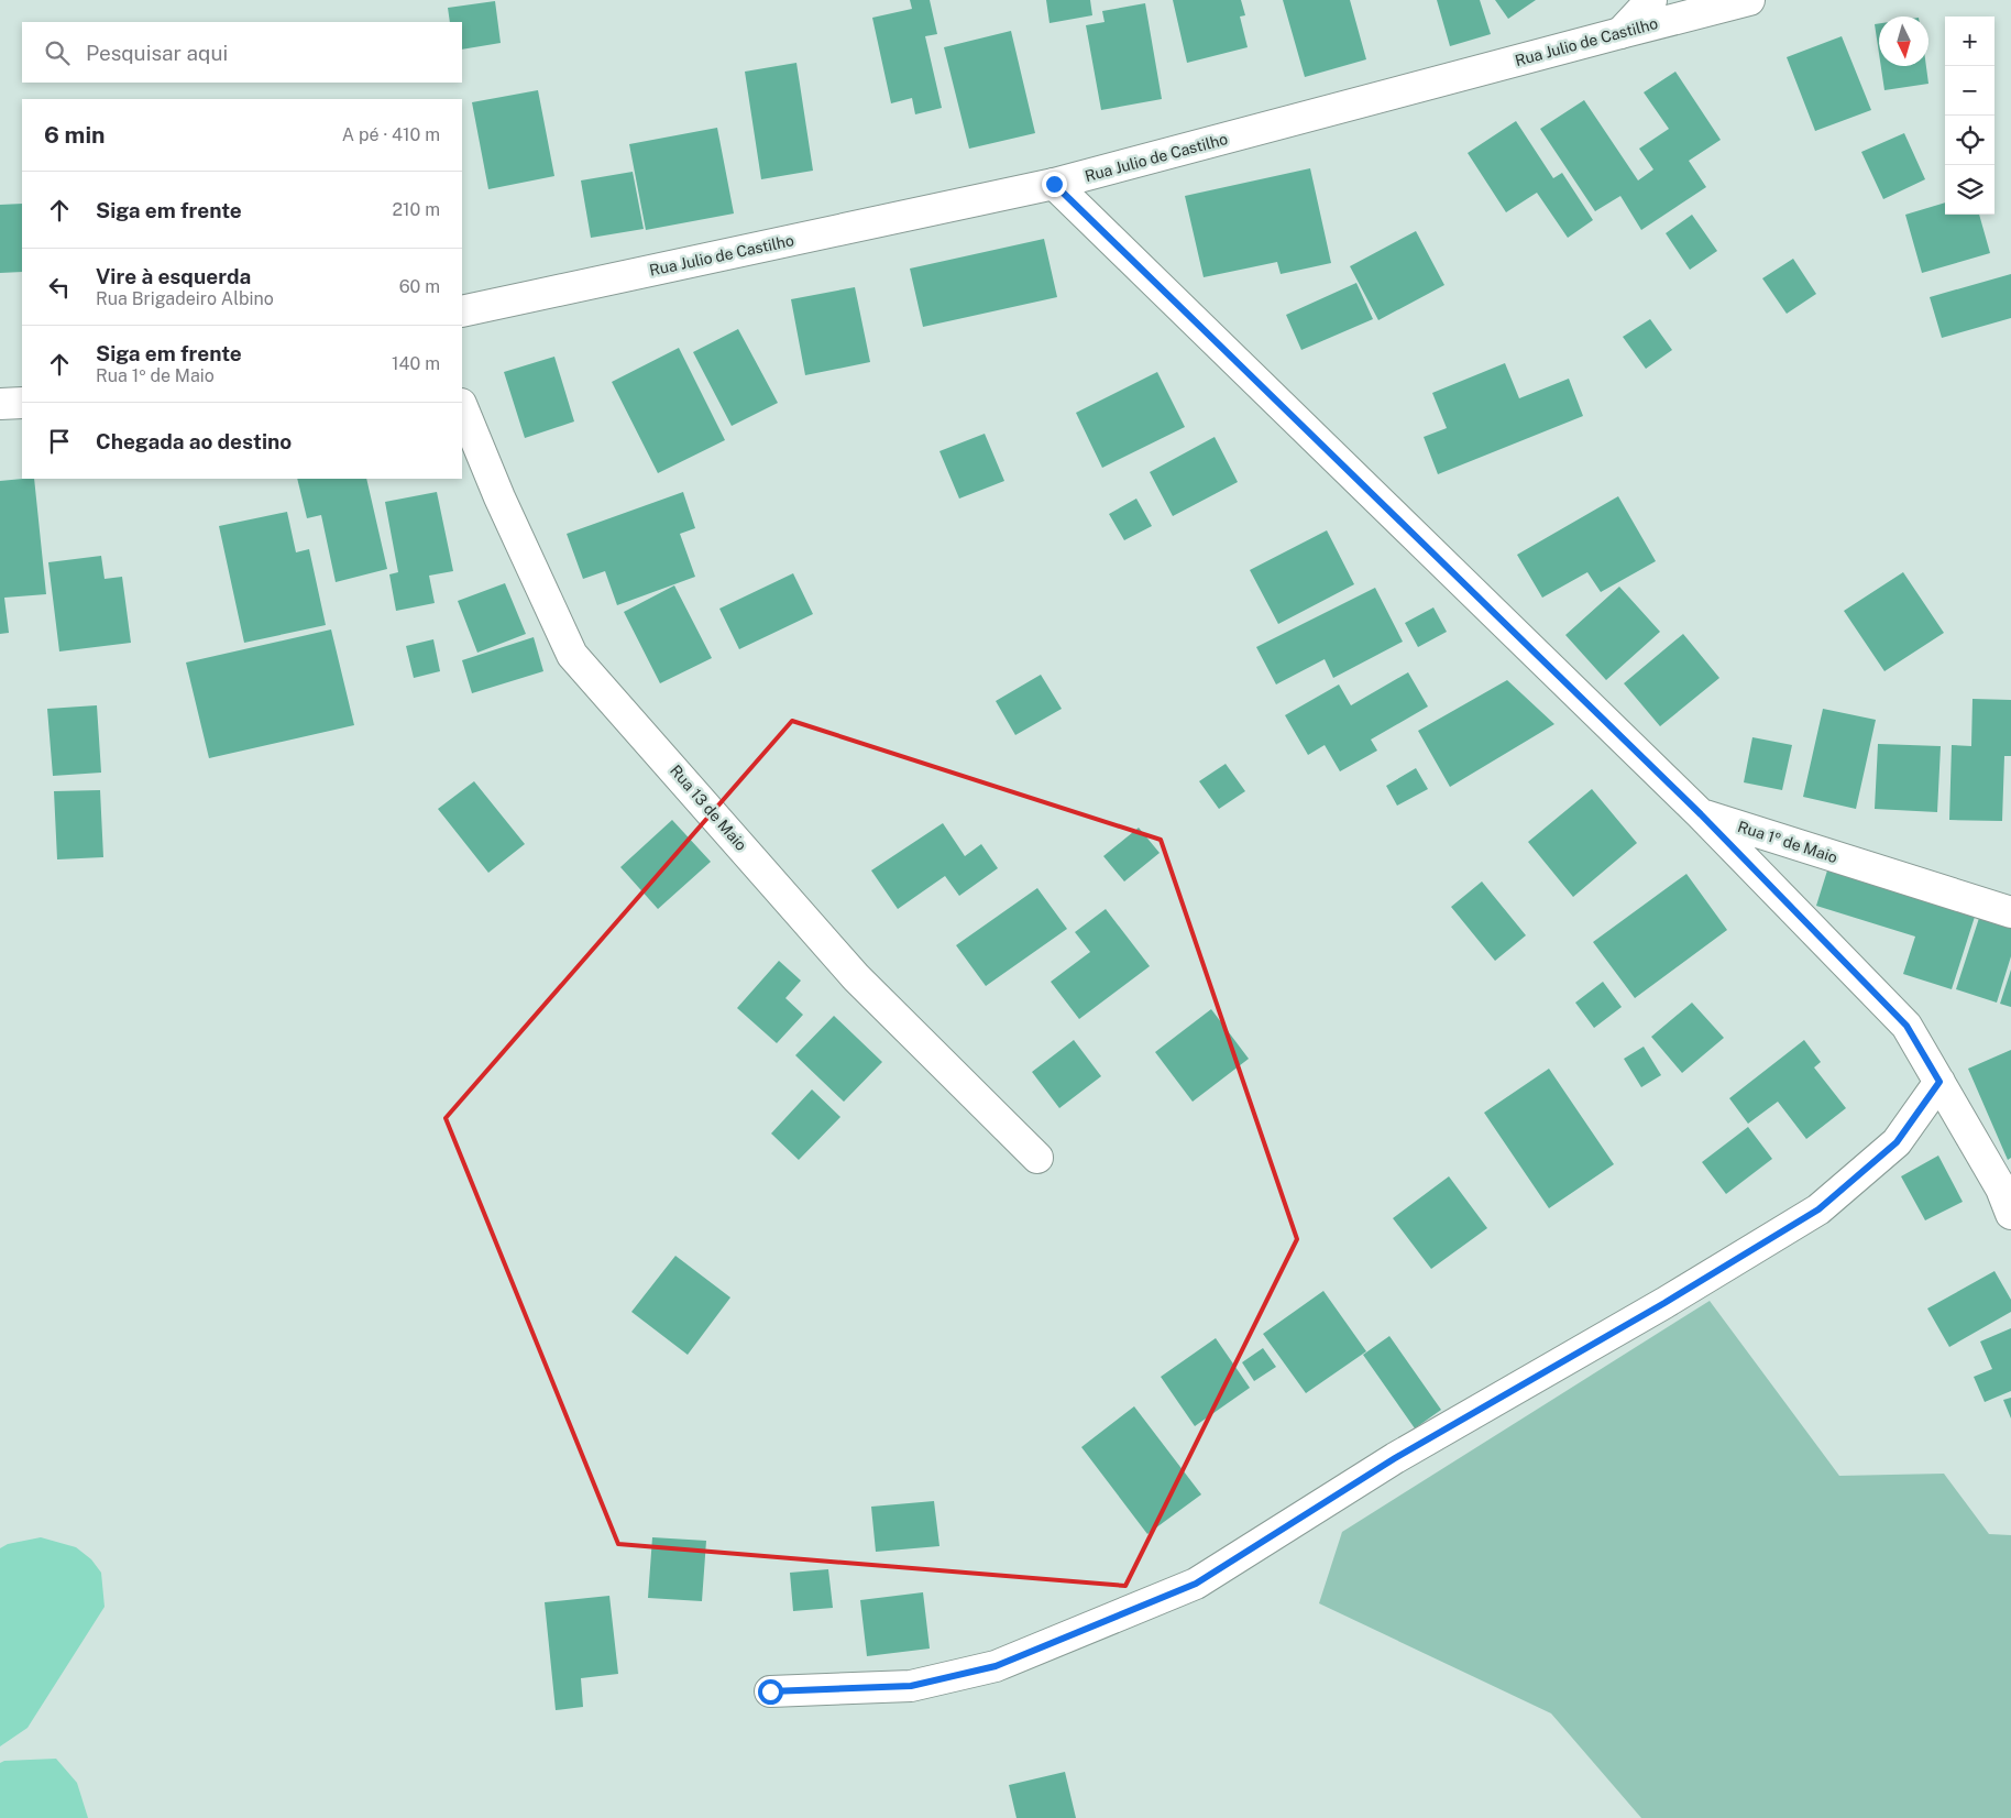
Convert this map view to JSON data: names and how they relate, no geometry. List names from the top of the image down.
{
  "streets": {
    "street": ["Rua Julio de Castilho", "Rua 13 de Maio", "Rua 1º de Maio"]
  },
  "crossings": [
    ["Rua Julio de Castilho", "Rua 1º de Maio"]
  ],
  "north": "bottom",
  "page": {
    "map_buttons": ["+", "−"],
    "search": "Pesquisar aqui",
    "heading": ["6 min", "A pé · 410 m"],
    "list": [
      ["Siga em frente", "210 m"],
      ["Vire à esquerda", "Rua Brigadeiro Albino", "60 m"],
      ["Siga em frente", "Rua 1º de Maio", "140 m"],
      "Chegada ao destino"
    ]
  }
}
